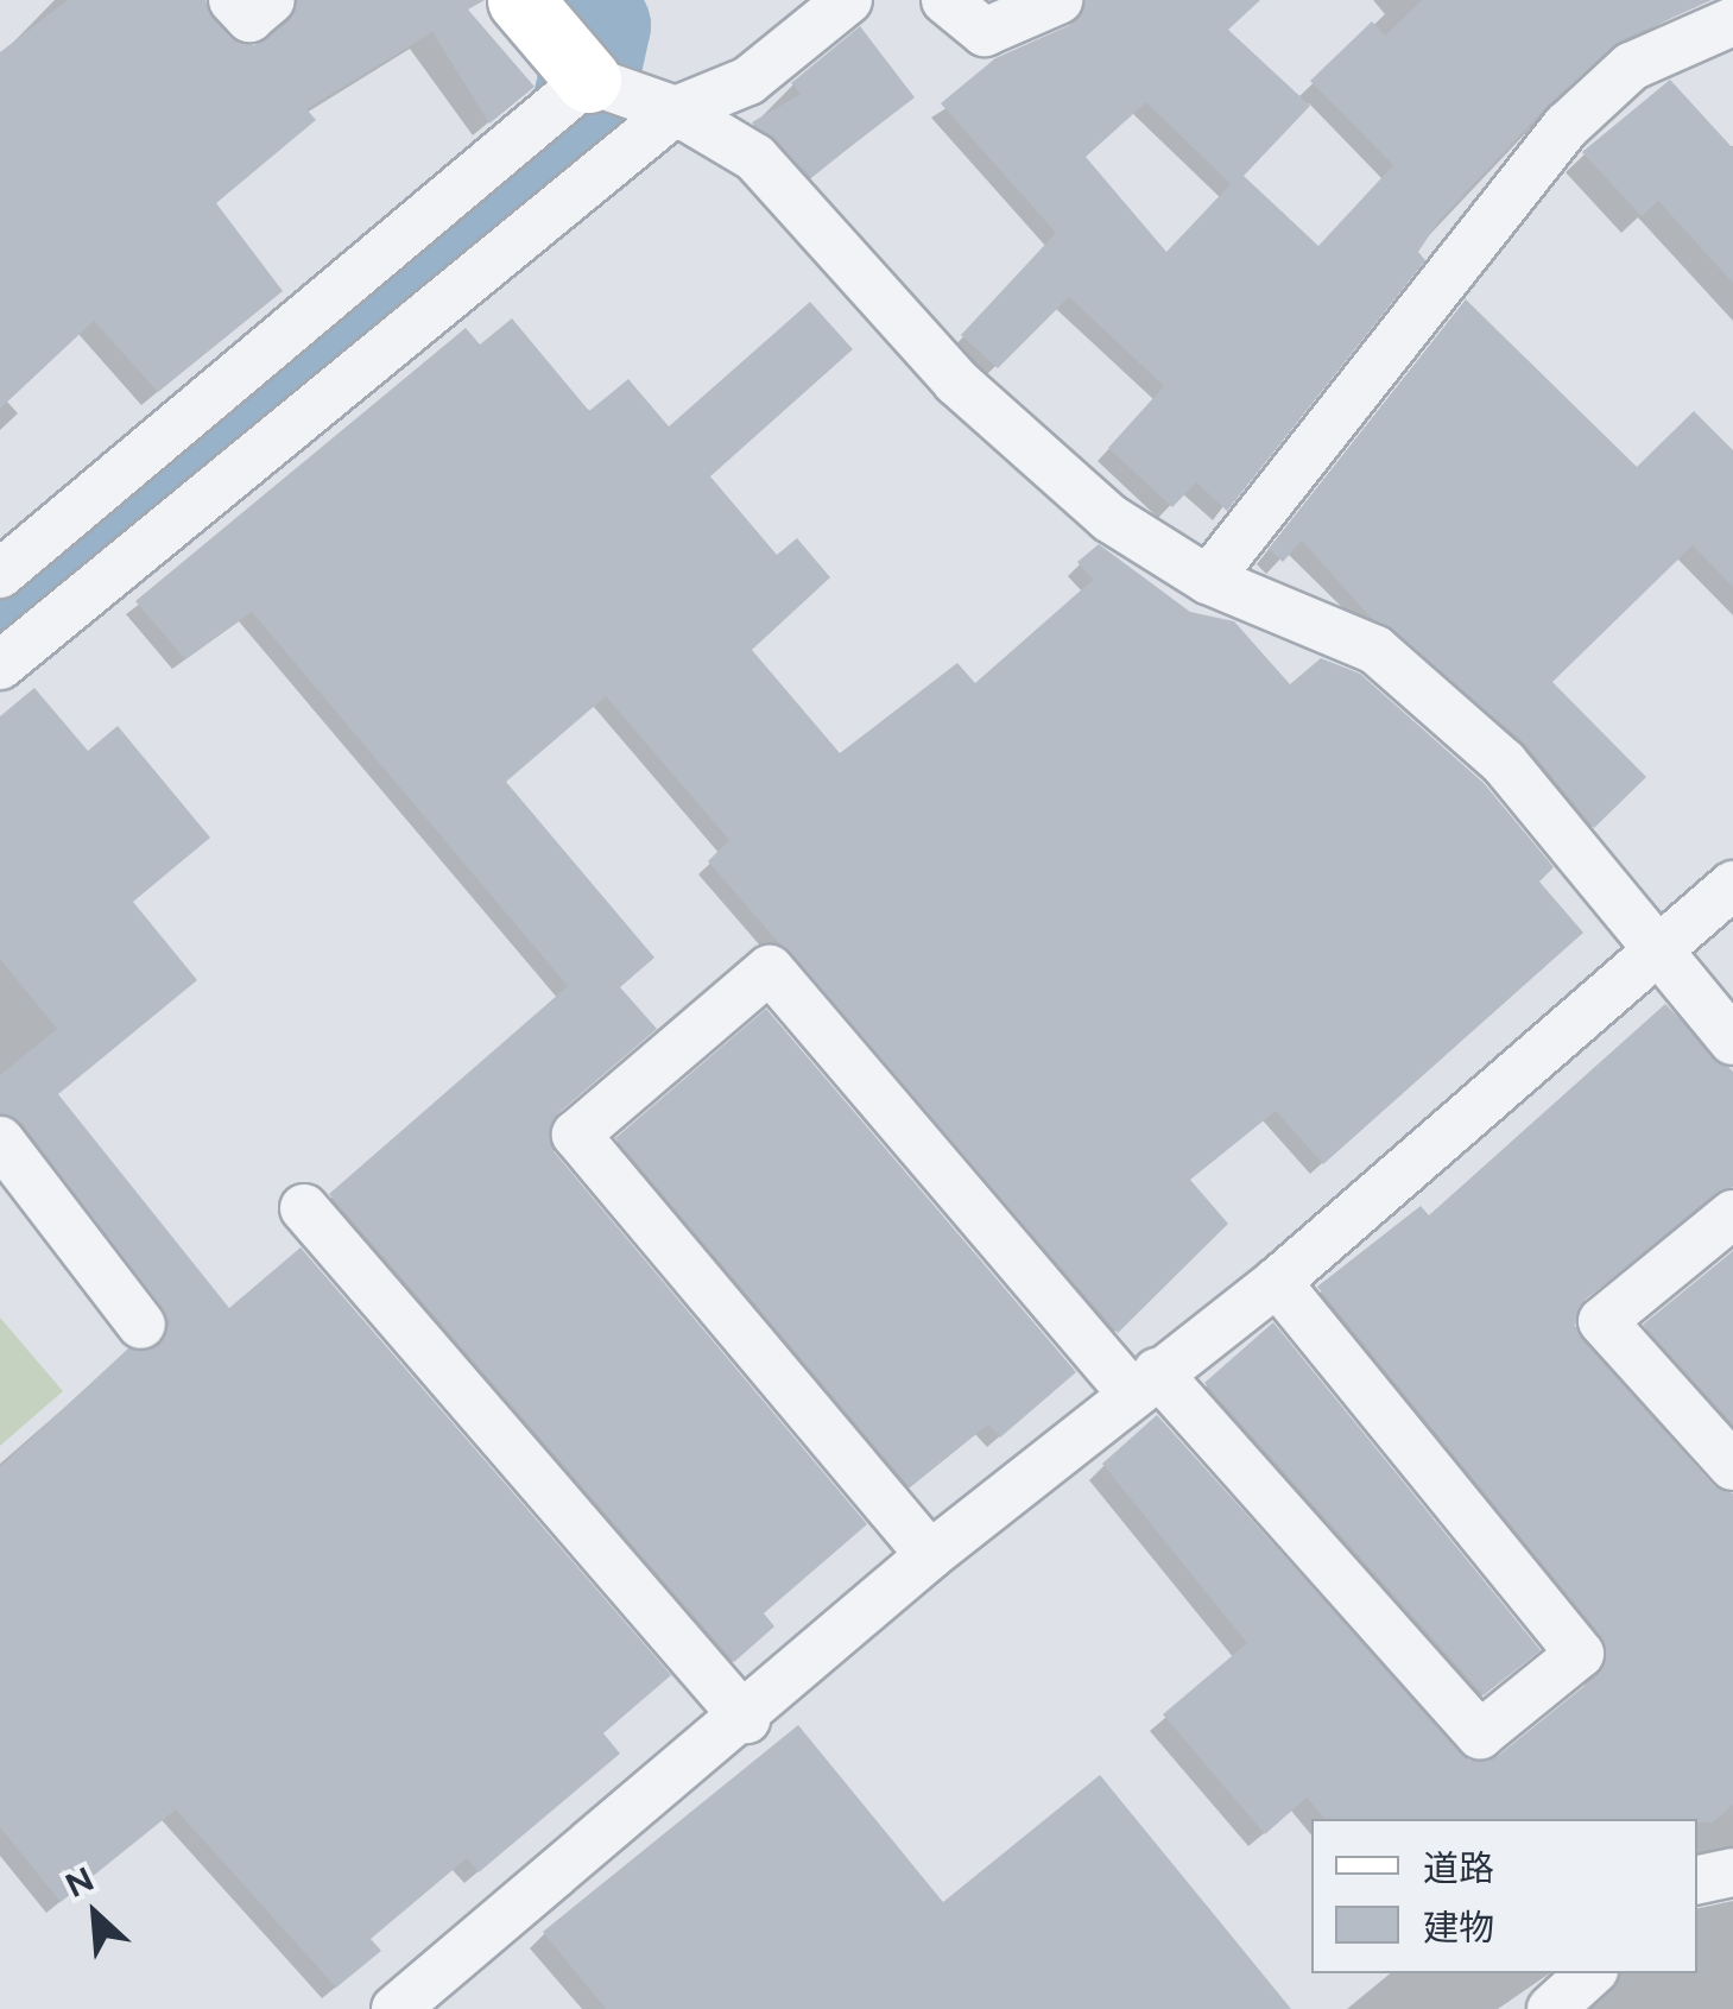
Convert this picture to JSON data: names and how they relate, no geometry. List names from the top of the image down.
{
  "legend": ["道路", "建物"],
  "north": "top left"
}
